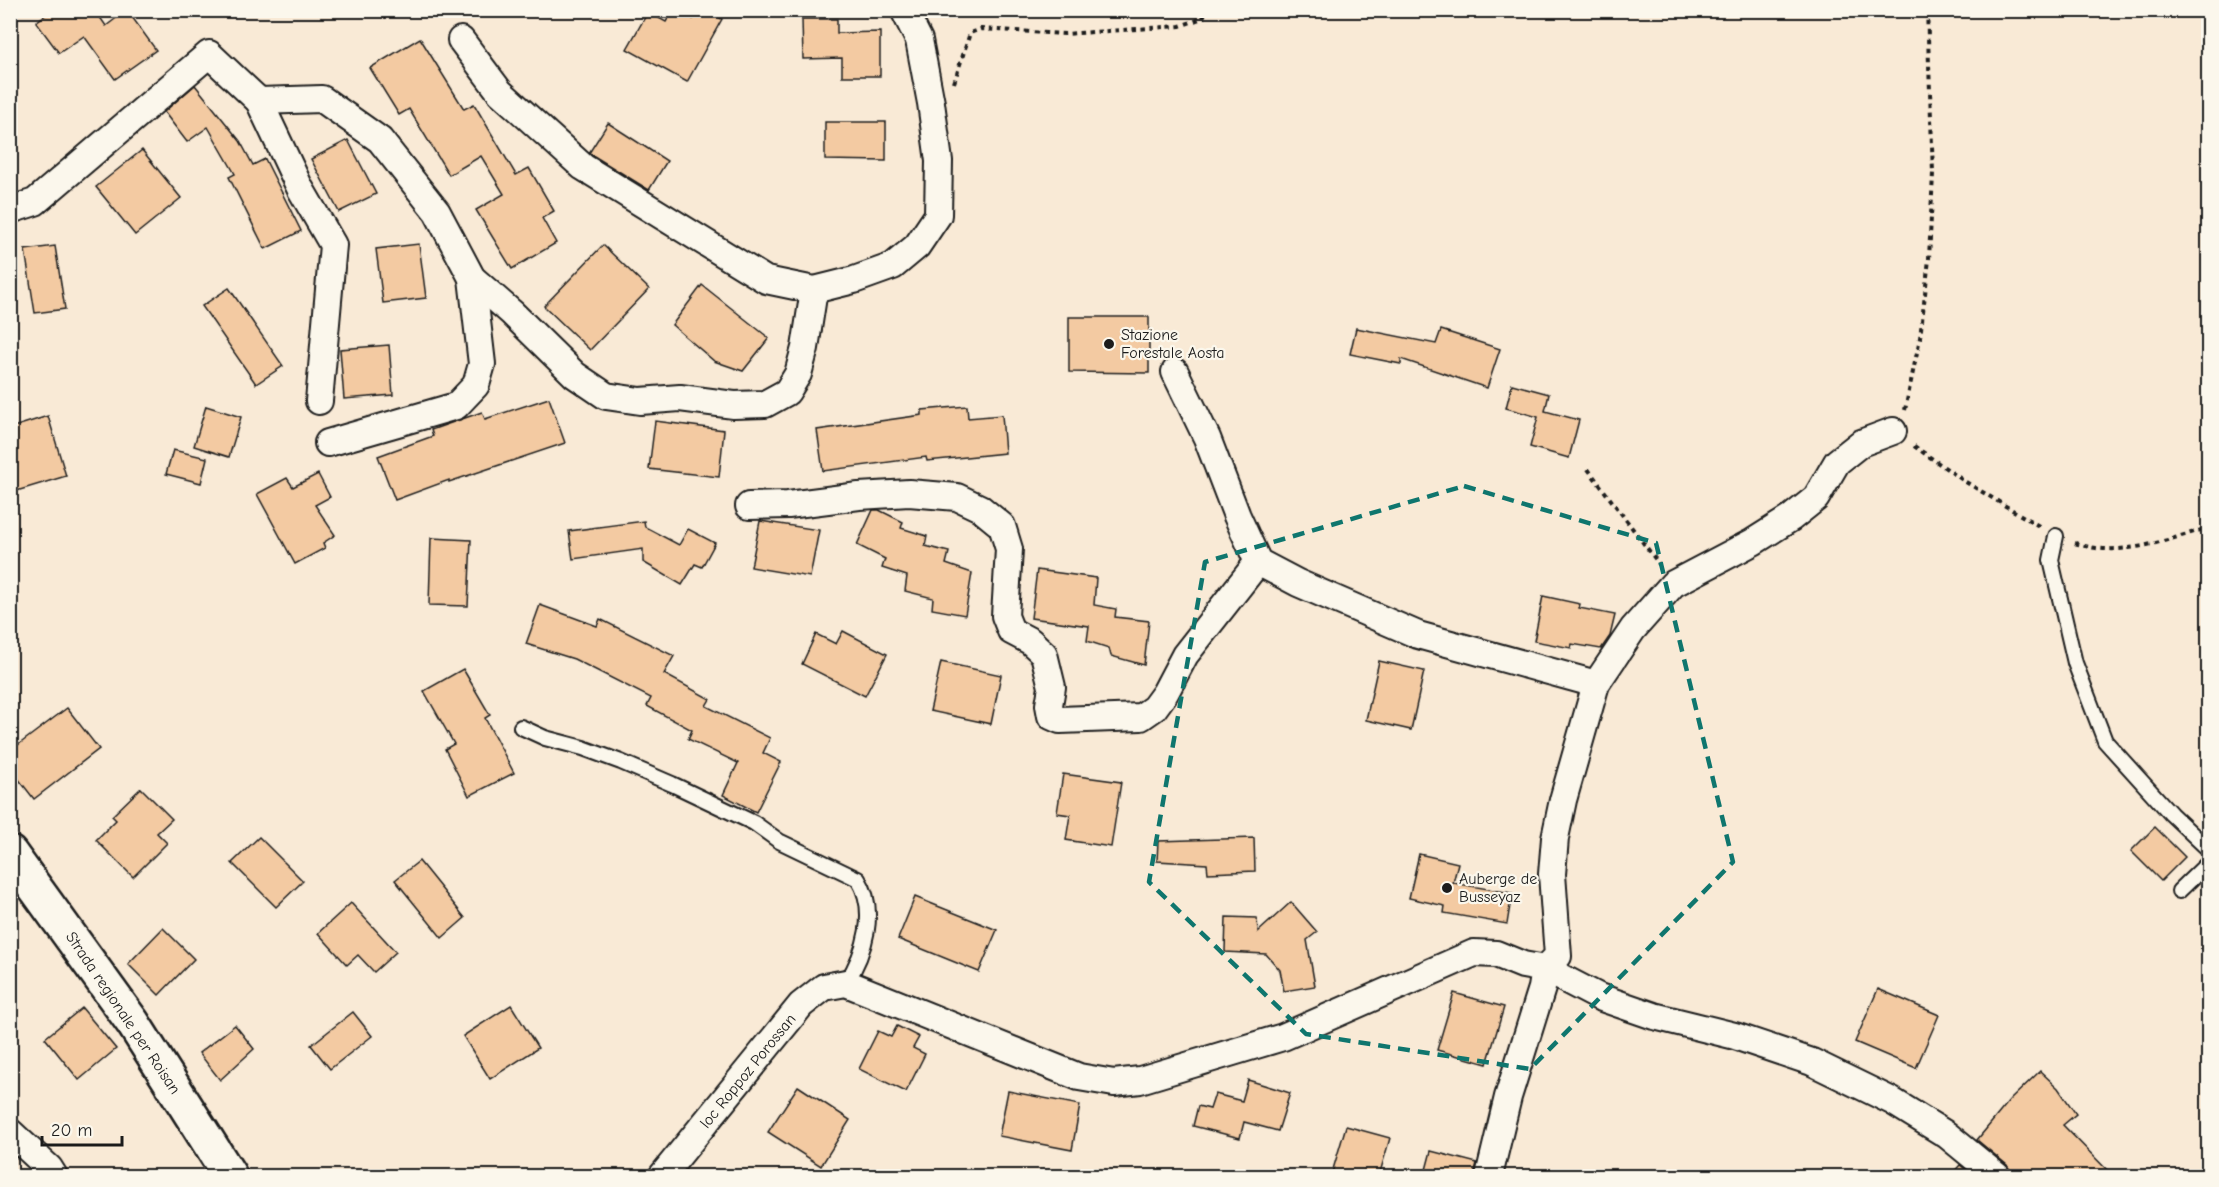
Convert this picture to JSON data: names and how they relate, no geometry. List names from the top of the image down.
{
  "streets": {
    "main road": ["Strada regionale per Roisan"],
    "street": ["loc Roppoz Porossan"]
  },
  "places": ["Stazione Forestale Aosta", "Auberge de Busseyaz"],
  "scale_bar": "20 m"
}
